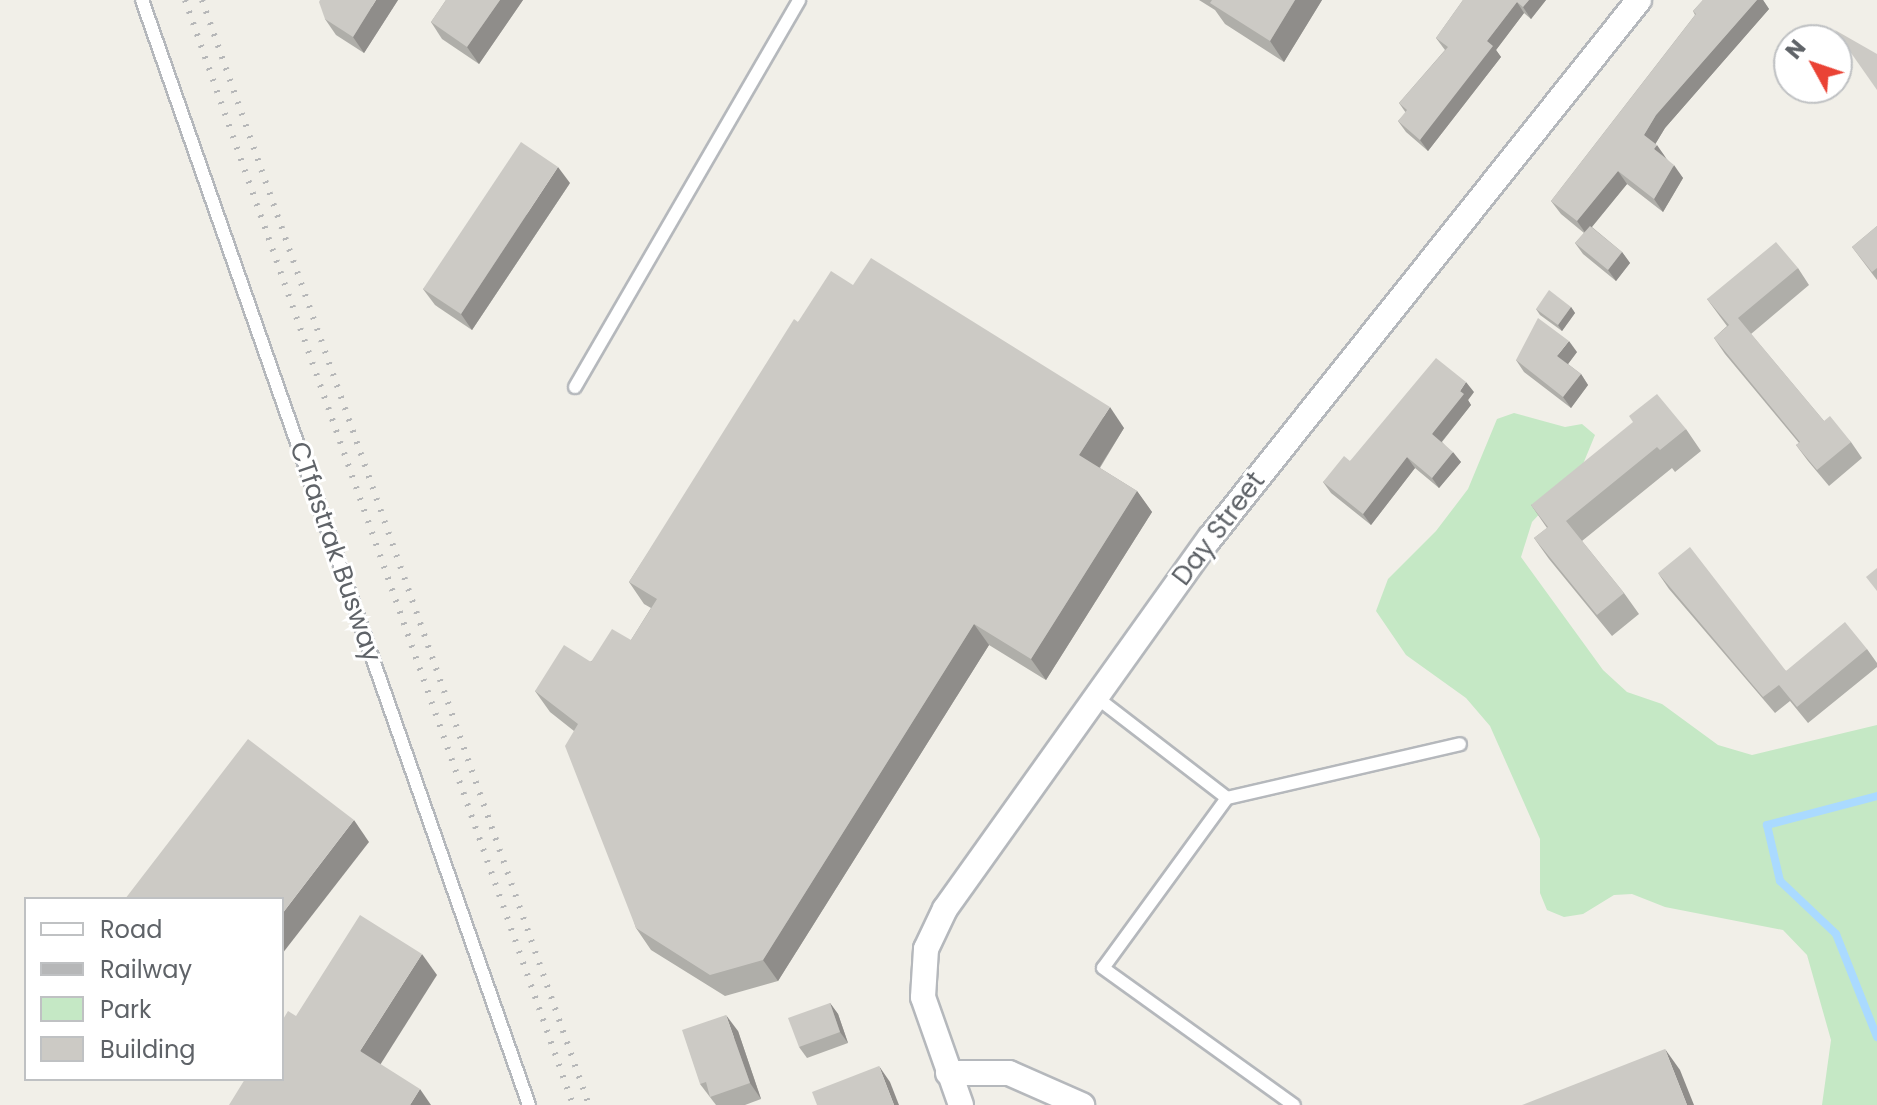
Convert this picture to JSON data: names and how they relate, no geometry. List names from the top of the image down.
{
  "streets": {
    "street": ["Day Street"],
    "lane": ["CTfastrak Busway"]
  },
  "legend": [
    "Road",
    "Railway",
    "Park",
    "Building"
  ],
  "north": "top left"
}
